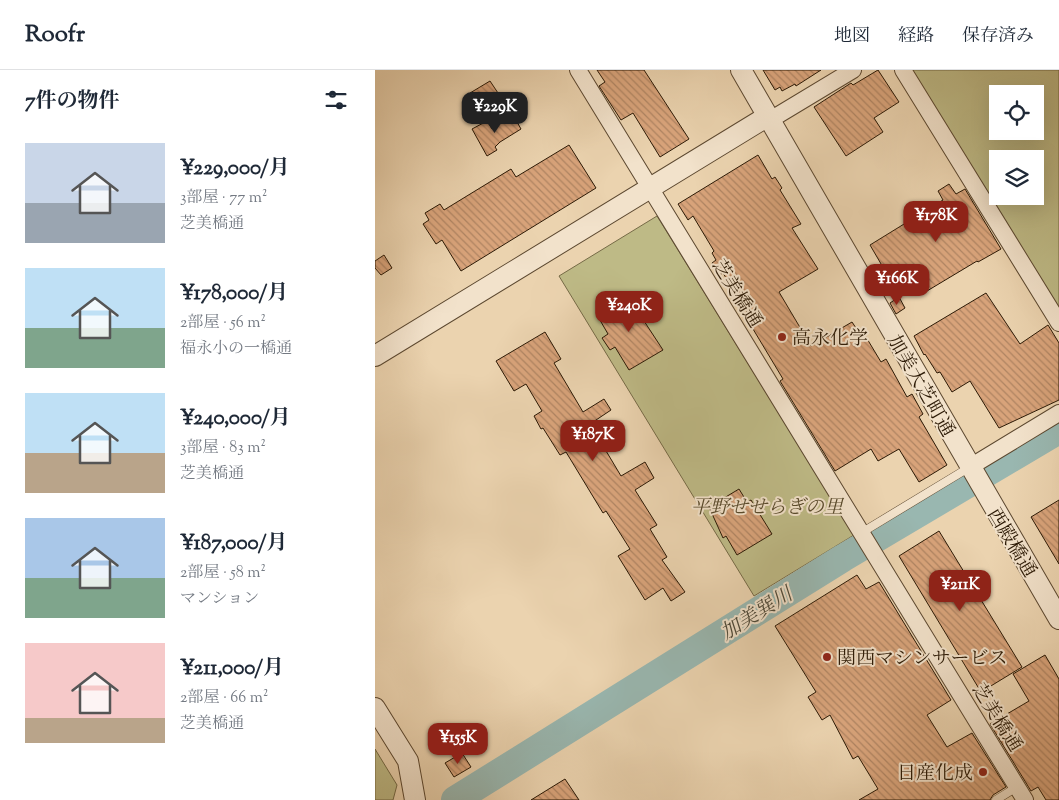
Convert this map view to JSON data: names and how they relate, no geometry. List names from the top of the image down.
{
  "streets": {
    "street": ["芝美橋通", "加美大芝町通", "西殿橋通"]
  },
  "crossings": [
    ["加美大芝町通", "西殿橋通"]
  ],
  "water": ["加美巽川"],
  "parks": ["平野せせらぎの里"],
  "places": ["高永化学", "関西マシンサービス", "日産化成"],
  "page": {
    "header": "Roofr",
    "nav": ["地図", "経路", "保存済み"],
    "heading": "7件の物件",
    "price": [
      "¥229K",
      "¥178K",
      "¥166K",
      "¥240K",
      "¥187K",
      "¥211K",
      "¥155K"
    ],
    "list": [
      {
        "name": "¥229,000/月",
        "note": "3部屋 · 77 m² · 芝美橋通"
      },
      {
        "name": "¥178,000/月",
        "note": "2部屋 · 56 m² · 福永小の一橋通"
      },
      {
        "name": "¥240,000/月",
        "note": "3部屋 · 83 m² · 芝美橋通"
      },
      {
        "name": "¥187,000/月",
        "note": "2部屋 · 58 m² · マンション"
      },
      {
        "name": "¥211,000/月",
        "note": "2部屋 · 66 m² · 芝美橋通"
      }
    ]
  }
}
